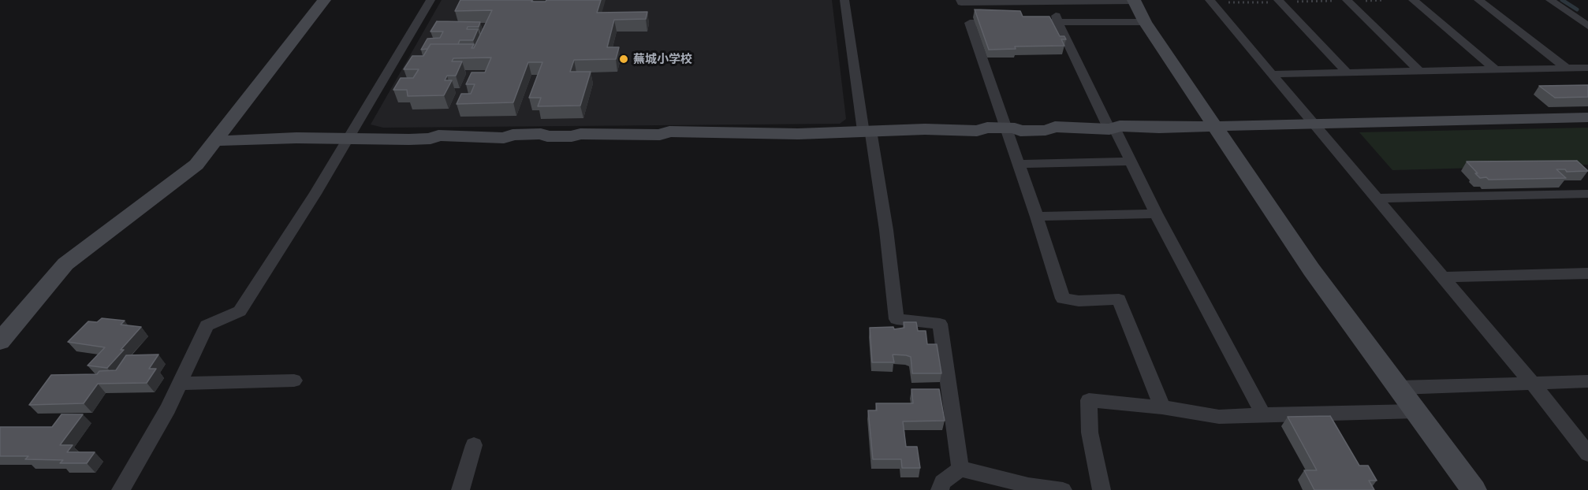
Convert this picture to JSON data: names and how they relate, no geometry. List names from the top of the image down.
{
  "places": ["蕪城小学校"]
}
